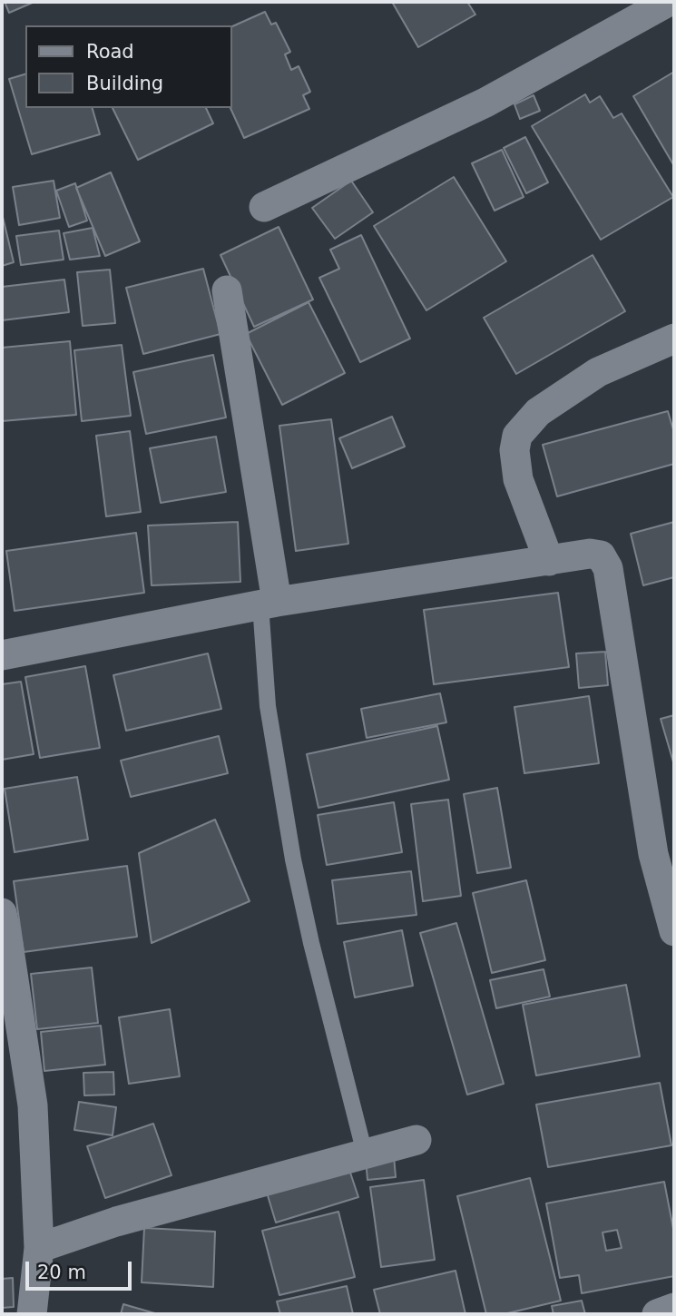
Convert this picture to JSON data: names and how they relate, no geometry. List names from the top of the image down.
{
  "legend": ["Road", "Building"],
  "scale_bar": "20 m"
}
